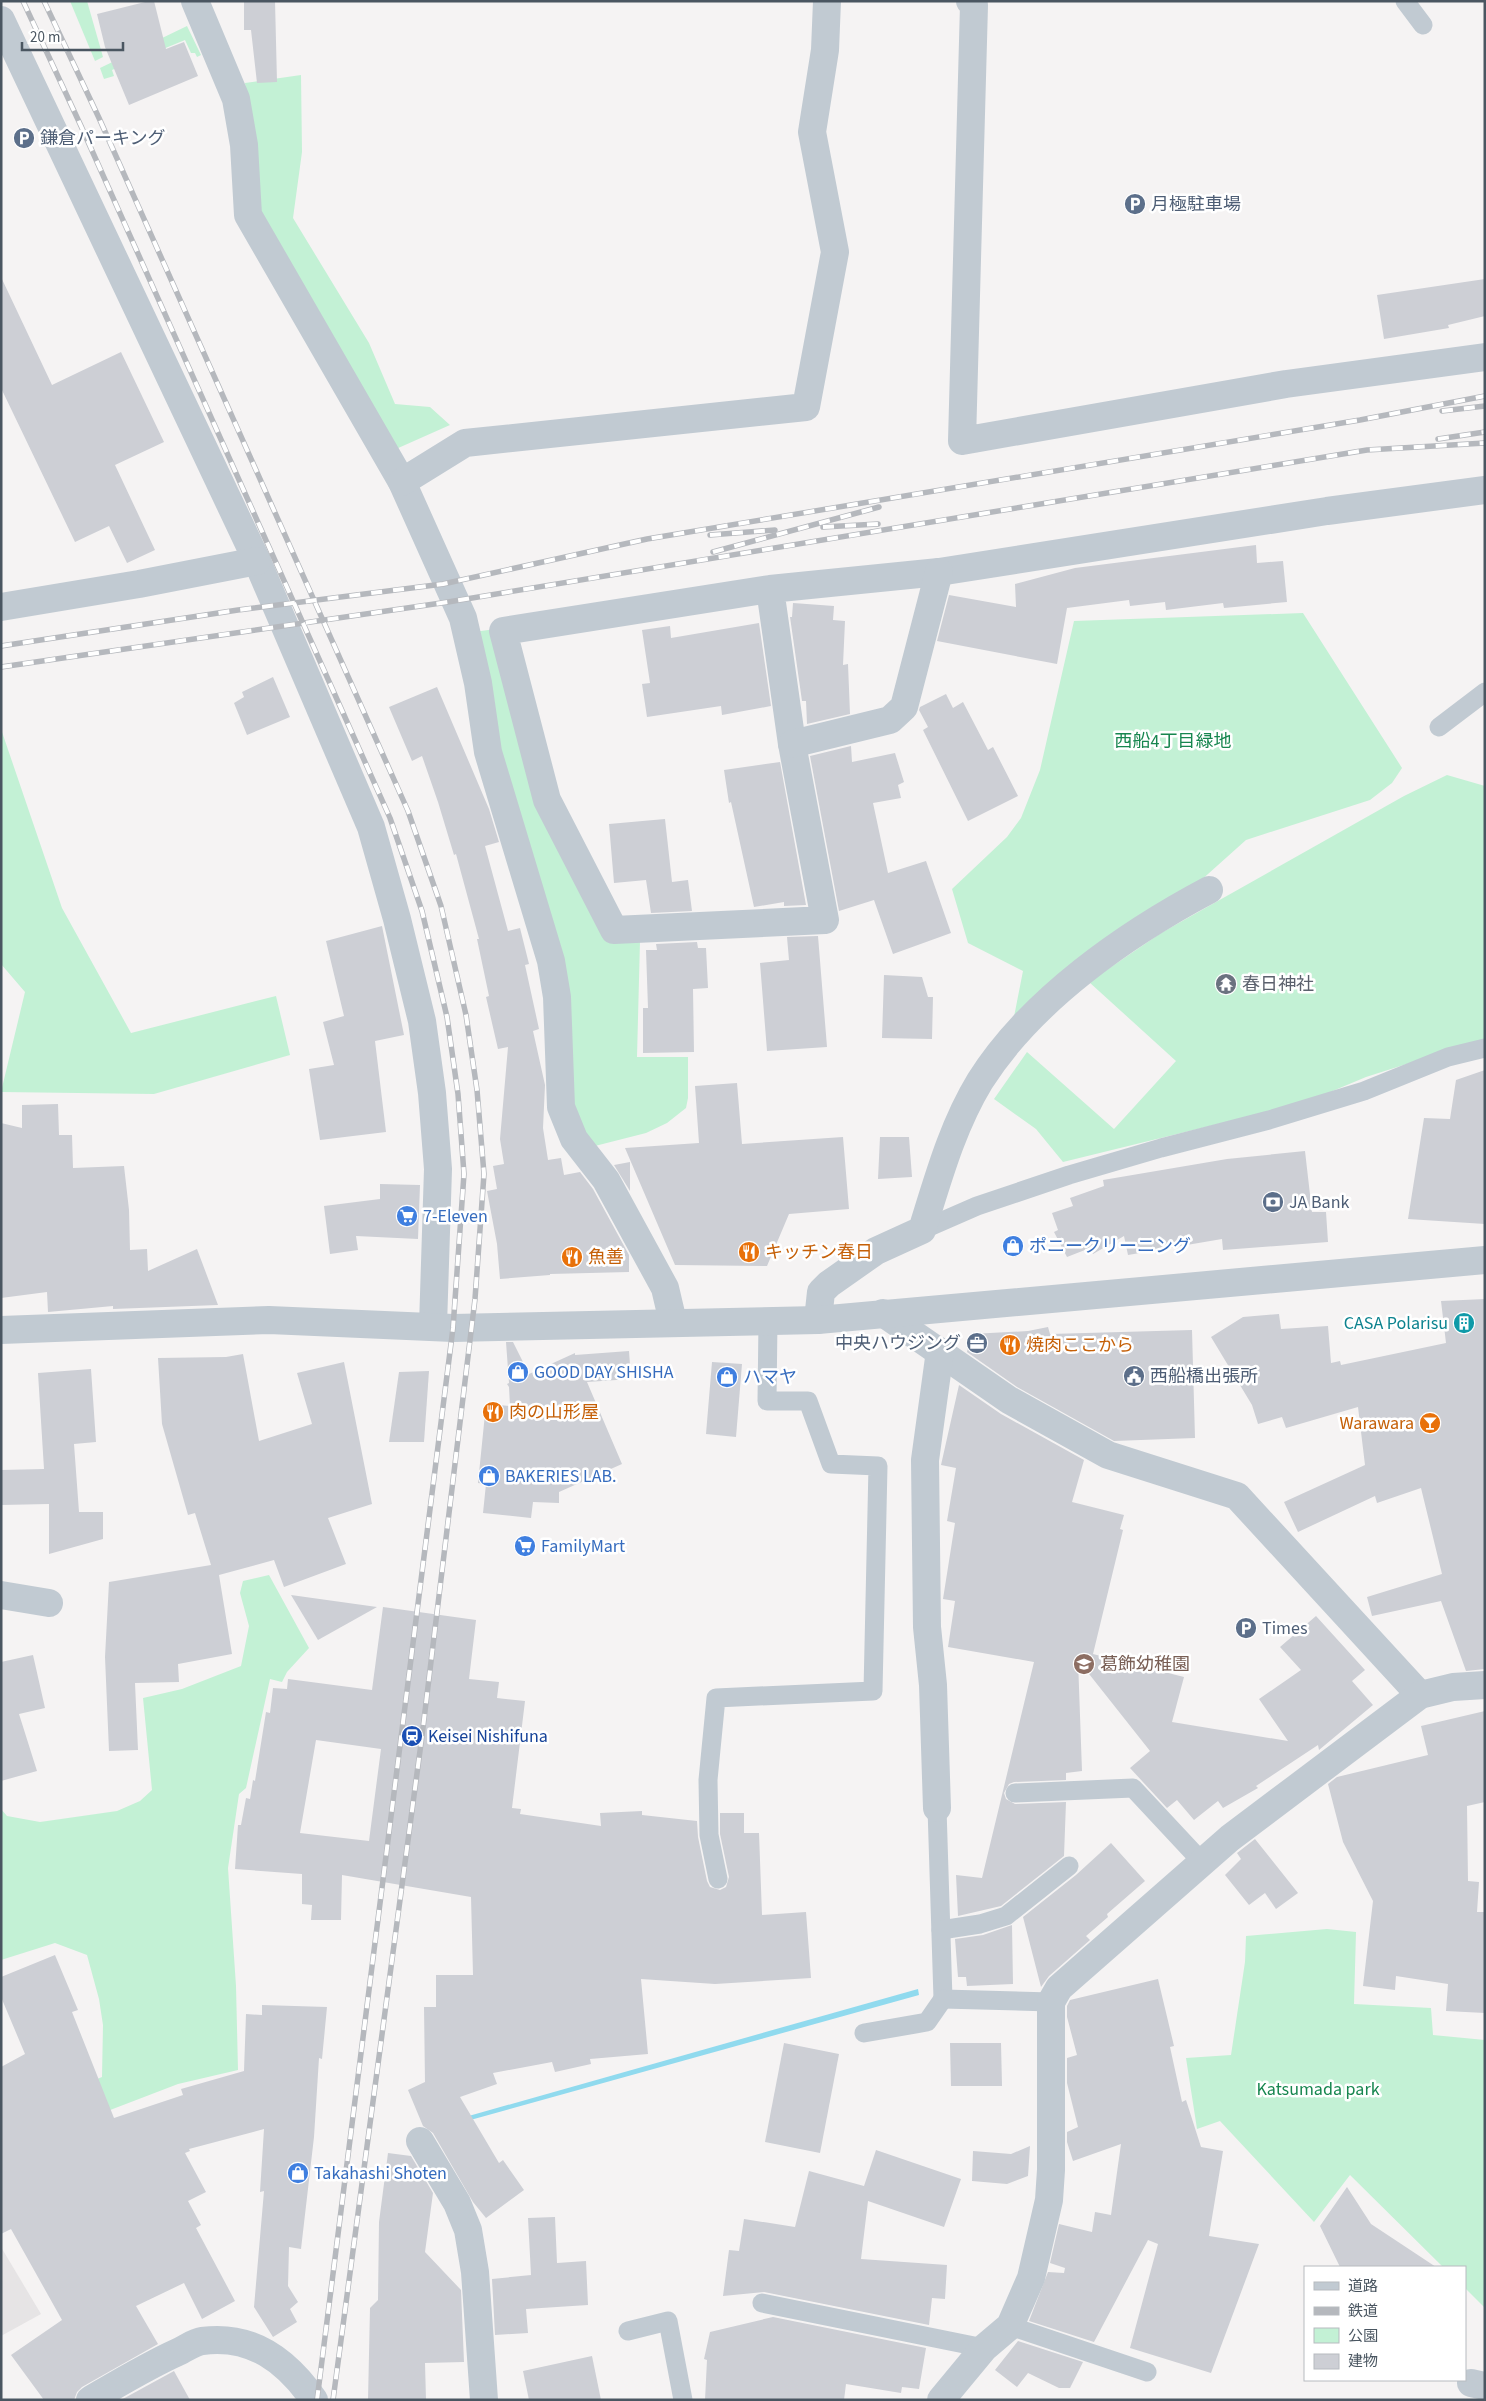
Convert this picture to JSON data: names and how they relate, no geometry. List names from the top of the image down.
{
  "parks": ["西船4丁目緑地", "Katsumada park"],
  "places": {
    "parking": ["鎌倉パーキング", "月極駐車場", "Times"],
    "temple": ["春日神社"],
    "bank": ["JA Bank"],
    "supermarket": ["7-Eleven", "FamilyMart"],
    "shop": [
      "ポニークリーニング",
      "GOOD DAY SHISHA",
      "ハマヤ",
      "BAKERIES LAB.",
      "Takahashi Shoten"
    ],
    "restaurant": [
      "キッチン春日",
      "魚善",
      "焼肉ここから",
      "肉の山形屋"
    ],
    "building": ["CASA Polarisu"],
    "office": ["中央ハウジング"],
    "public building": ["西船橋出張所"],
    "bar": ["Warawara"],
    "school or university": ["葛飾幼稚園"],
    "station": ["Keisei Nishifuna"]
  },
  "legend": [
    "道路",
    "鉄道",
    "公園",
    "建物"
  ],
  "scale_bar": "20 m"
}
